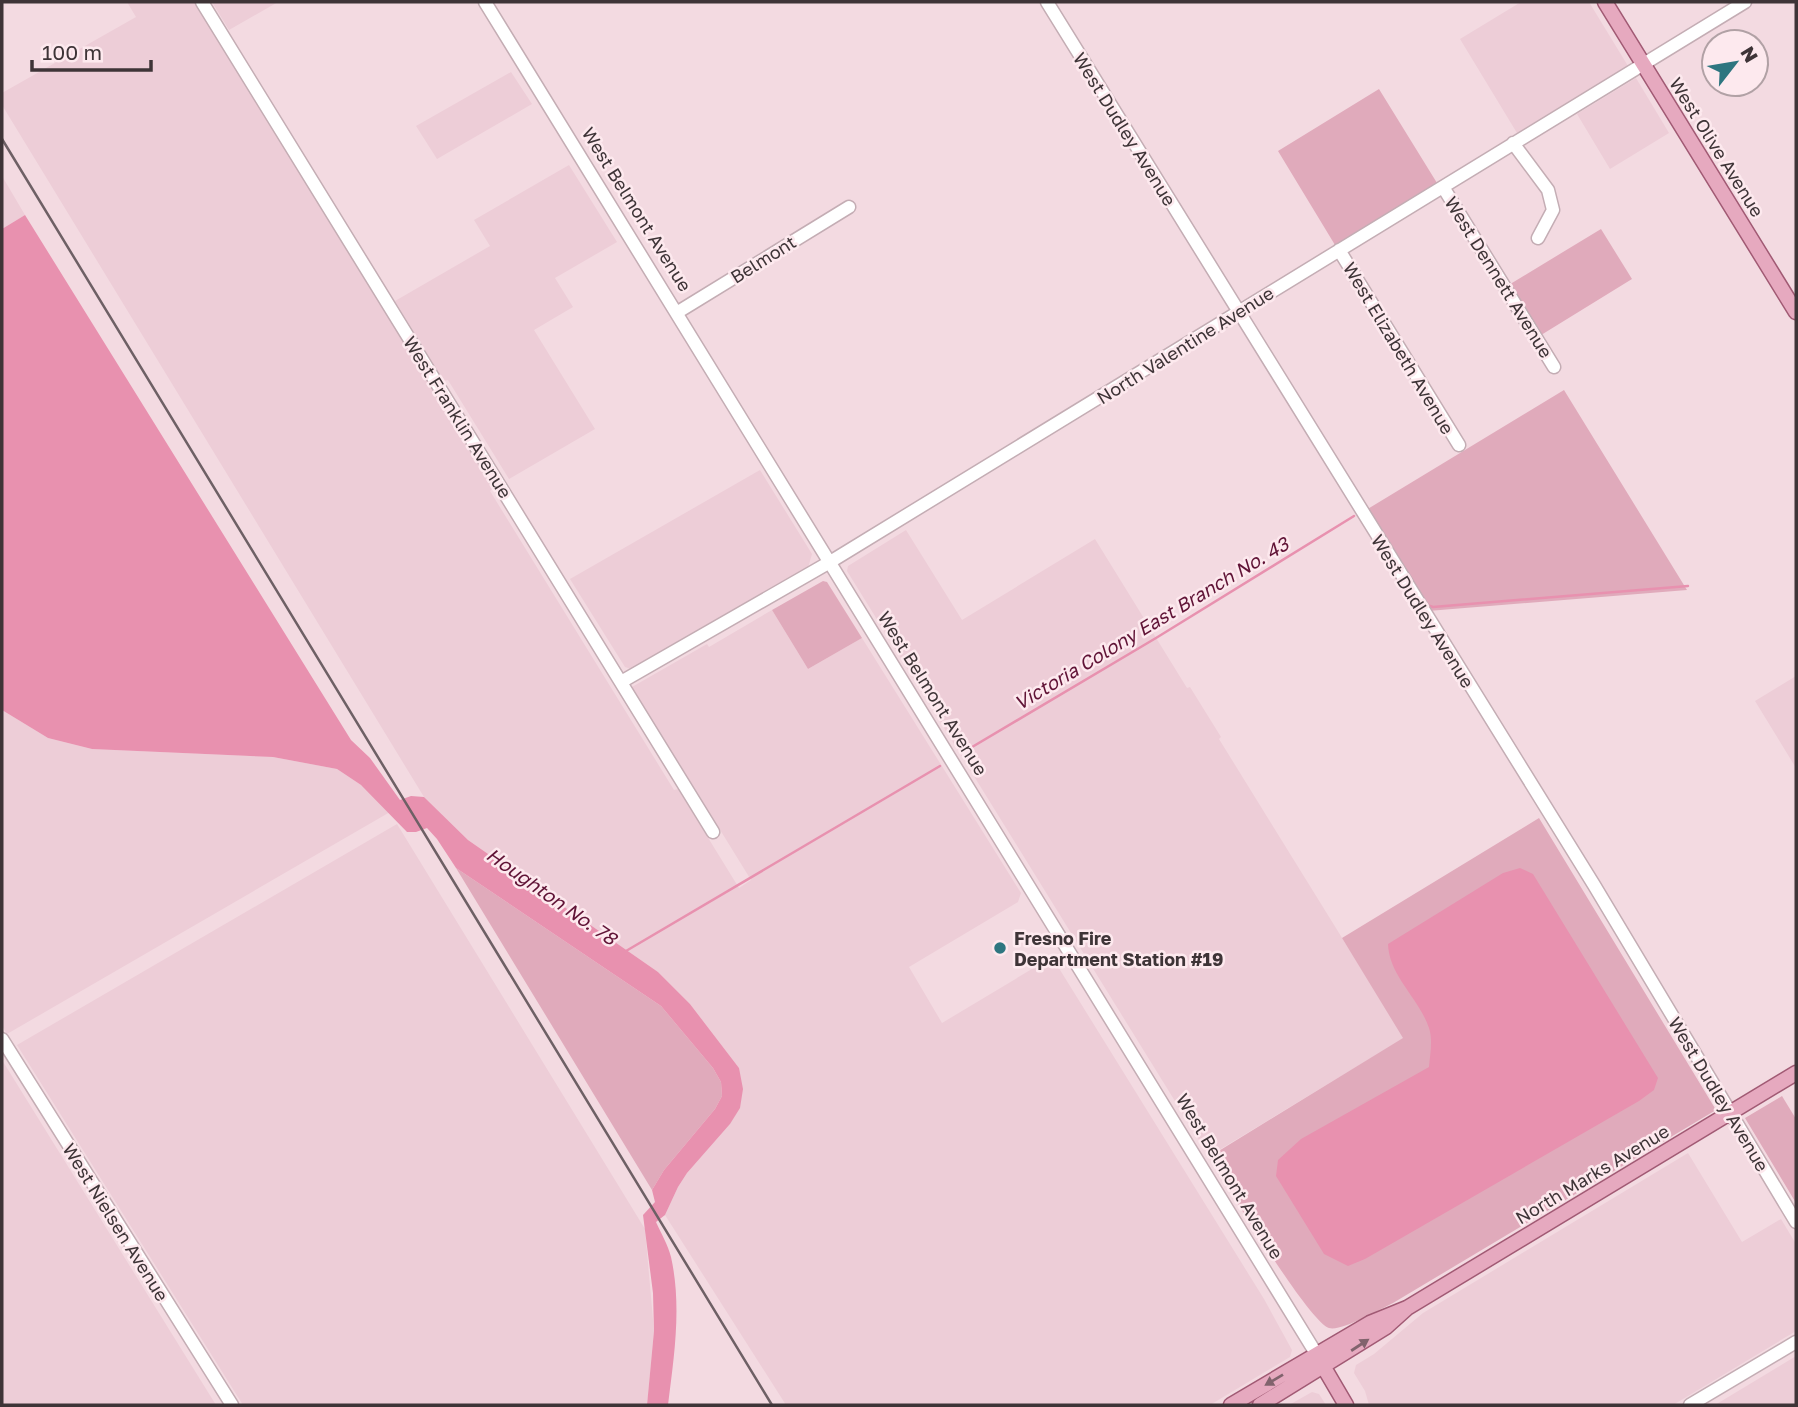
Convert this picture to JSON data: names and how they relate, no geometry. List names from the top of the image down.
{
  "streets": {
    "main road": ["West Olive Avenue", "West Belmont Avenue", "North Marks Avenue"],
    "street": [
      "West Dudley Avenue",
      "Belmont",
      "West Dennett Avenue",
      "North Valentine Avenue",
      "West Elizabeth Avenue",
      "West Franklin Avenue",
      "West Nielsen Avenue"
    ]
  },
  "crossings": [
    ["West Dudley Avenue", "North Valentine Avenue"],
    ["West Dudley Avenue", "North Marks Avenue"],
    ["West Olive Avenue", "North Valentine Avenue"],
    ["West Belmont Avenue", "Belmont"],
    ["West Belmont Avenue", "North Valentine Avenue"],
    ["West Belmont Avenue", "North Marks Avenue"],
    ["West Dennett Avenue", "North Valentine Avenue"],
    ["North Valentine Avenue", "West Elizabeth Avenue"],
    ["North Valentine Avenue", "West Franklin Avenue"]
  ],
  "water": ["Victoria Colony East Branch No. 43", "Houghton No. 78"],
  "places": ["Fresno Fire Department Station #19"],
  "scale_bar": "100 m",
  "north": "top right"
}
